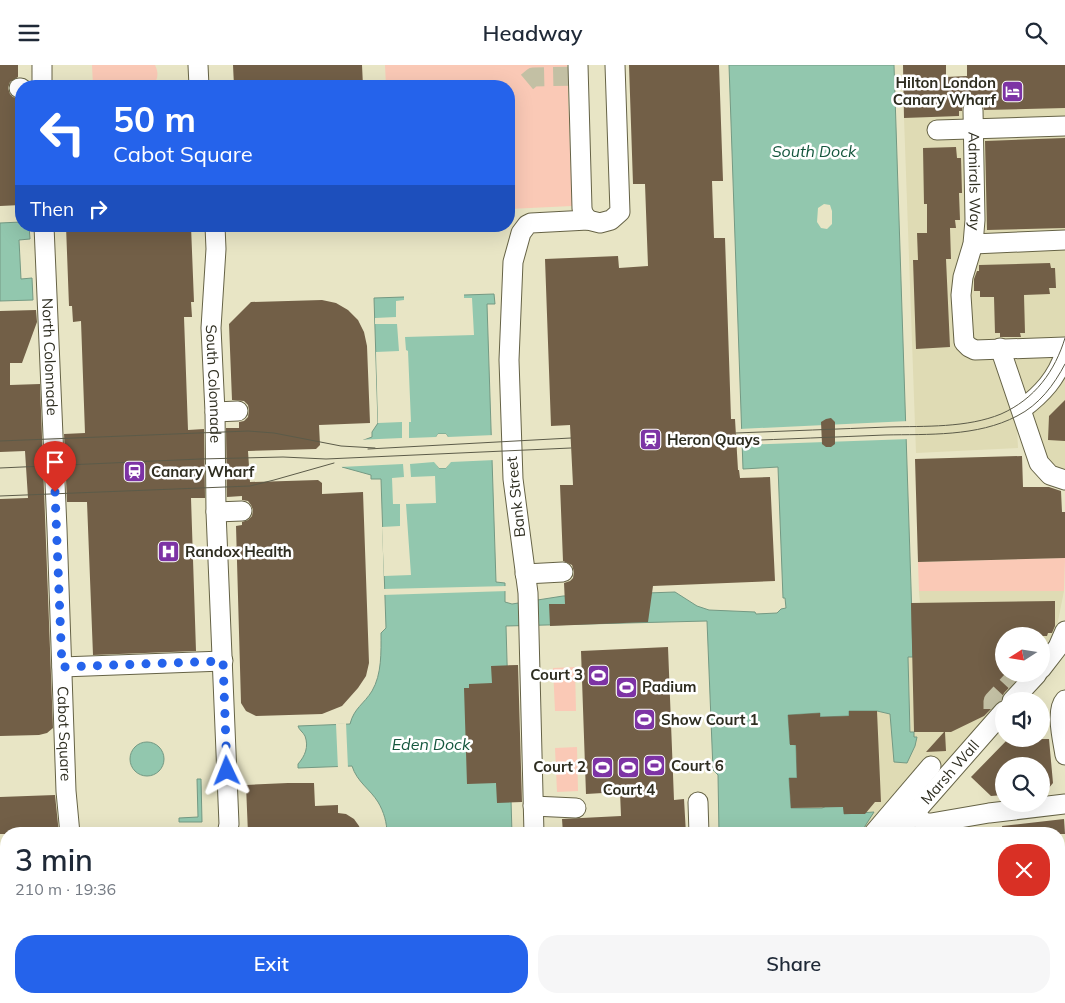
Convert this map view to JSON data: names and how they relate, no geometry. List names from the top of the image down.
{
  "streets": {
    "street": [
      "Admirals Way",
      "North Colonnade",
      "South Colonnade",
      "Bank Street",
      "Cabot Square",
      "Marsh Wall"
    ]
  },
  "crossings": [
    ["North Colonnade", "Cabot Square"],
    ["South Colonnade", "Cabot Square"]
  ],
  "water": ["South Dock", "Eden Dock"],
  "places": {
    "hotel": ["Hilton London Canary Wharf"],
    "station": ["Heron Quays", "Canary Wharf"],
    "hospital": ["Randox Health"],
    "sports": [
      "Court 3",
      "Padium",
      "Show Court 1",
      "Court 6",
      "Court 2",
      "Court 4"
    ]
  },
  "north": "left",
  "page": {
    "header": "Headway",
    "turn": ["50 m", "Cabot Square"],
    "then": "Then",
    "heading": ["3 min", "210 m · 19:36"],
    "buttons": ["Exit", "Share"]
  }
}
